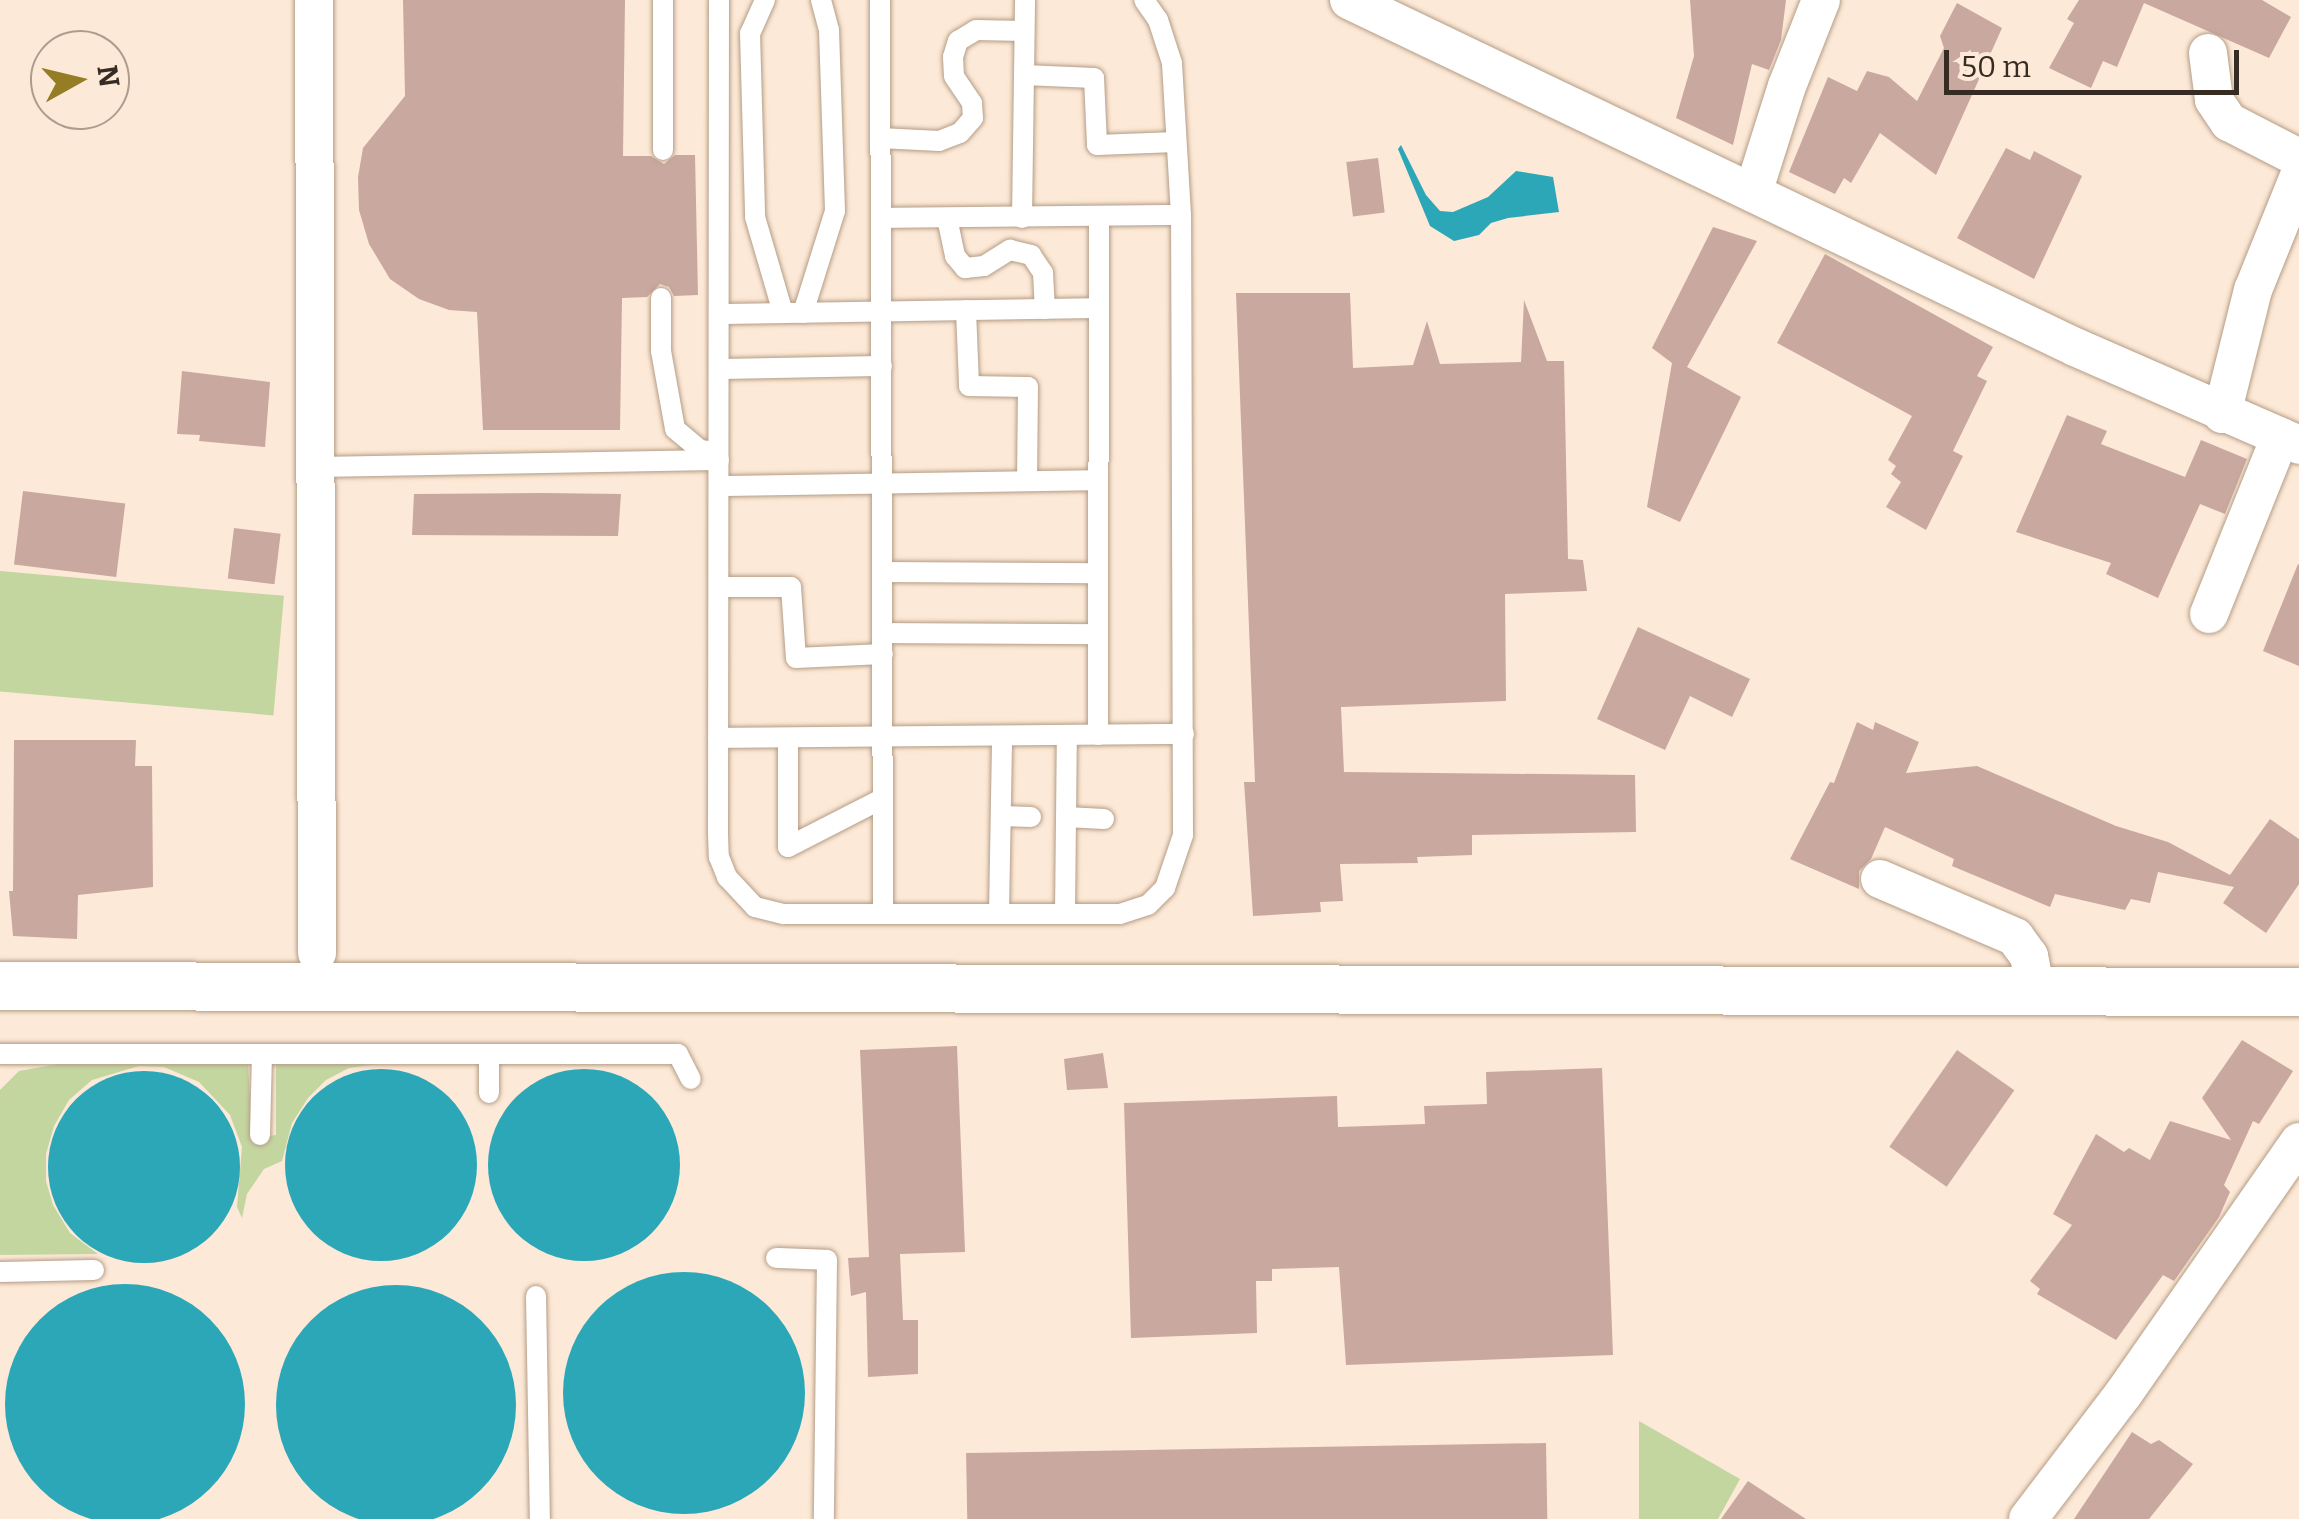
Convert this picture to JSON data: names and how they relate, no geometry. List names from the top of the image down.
{
  "scale_bar": "50 m",
  "north": "right"
}
